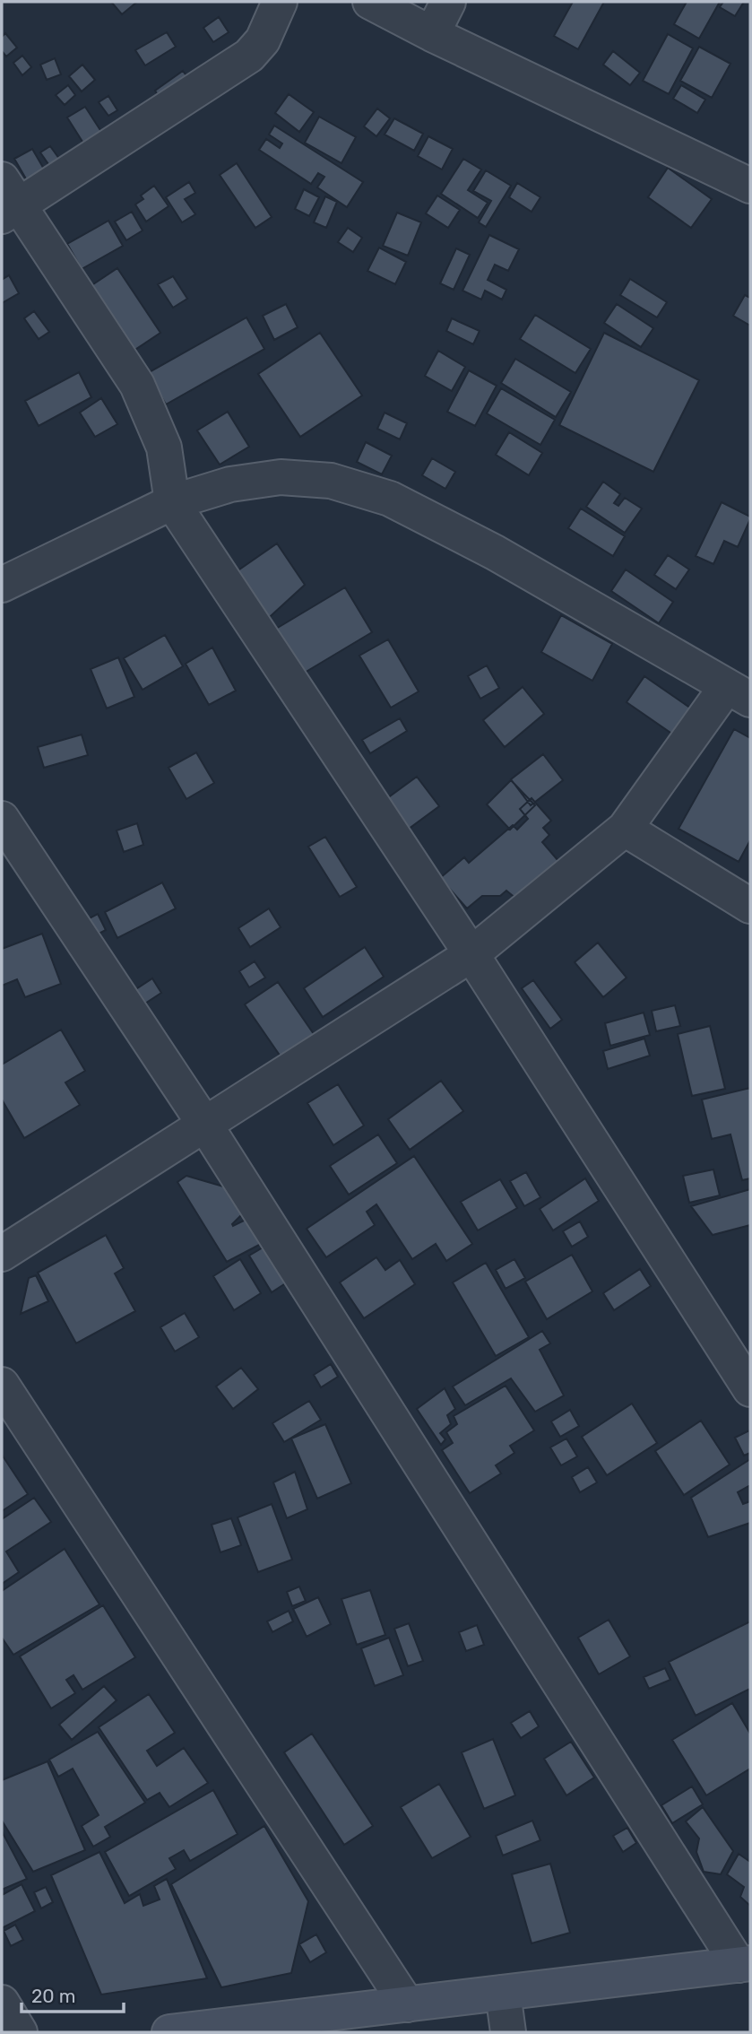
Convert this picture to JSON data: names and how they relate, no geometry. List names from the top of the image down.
{
  "scale_bar": "20 m"
}
